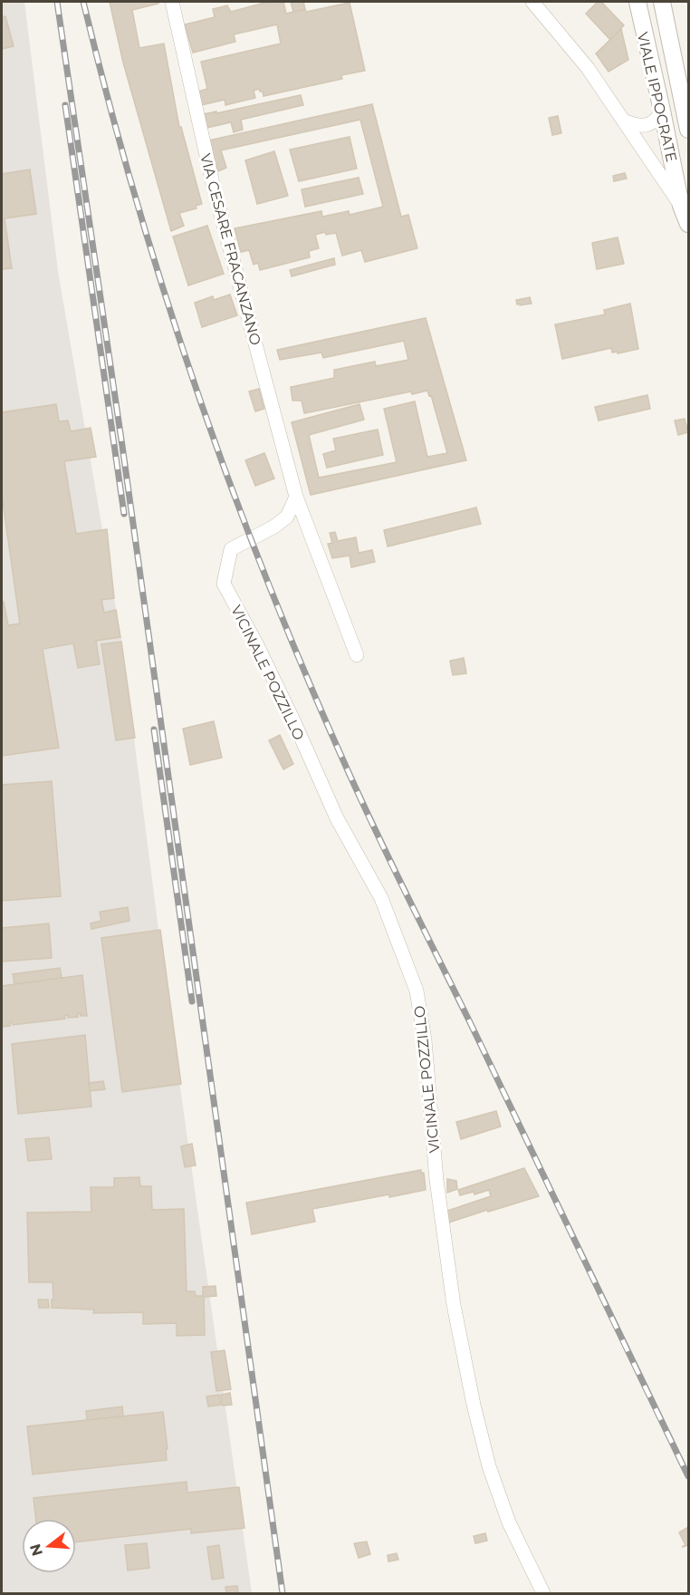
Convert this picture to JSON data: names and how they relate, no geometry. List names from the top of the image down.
{
  "streets": {
    "street": ["VIALE IPPOCRATE", "VIA CESARE FRACANZANO", "VICINALE POZZILLO"]
  },
  "crossings": [
    ["VIA CESARE FRACANZANO", "VICINALE POZZILLO"]
  ],
  "north": "left"
}
